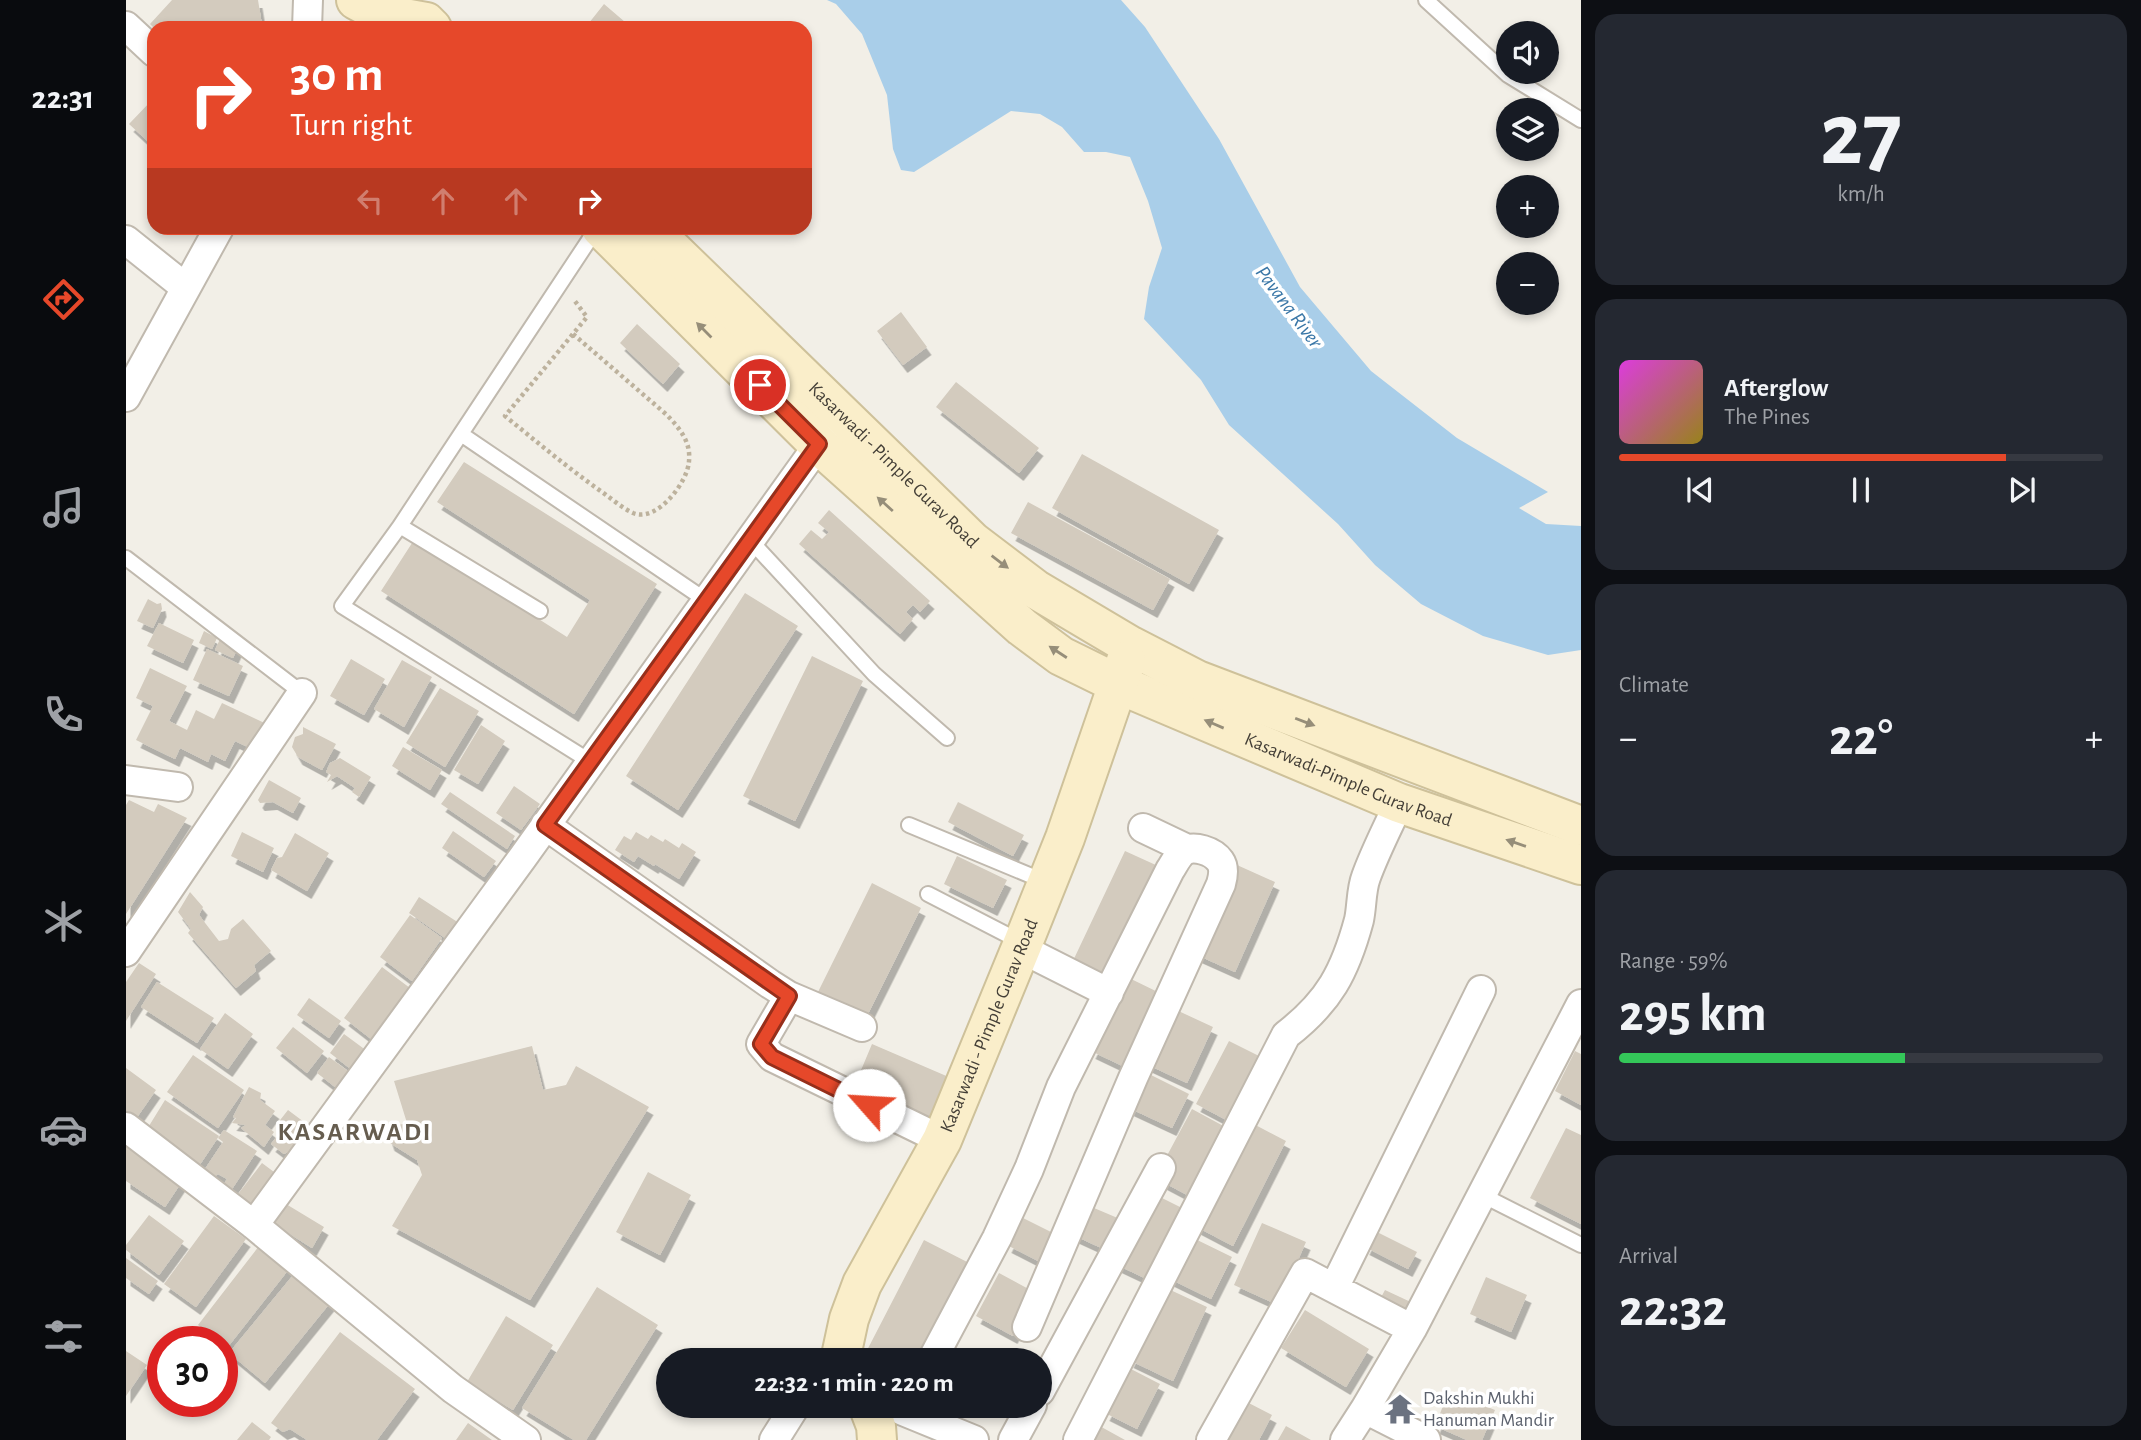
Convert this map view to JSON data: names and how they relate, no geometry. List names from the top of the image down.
{
  "streets": {
    "street": ["Kasarwadi - Pimple Gurav Road", "Kasarwadi-Pimple Gurav Road"]
  },
  "crossings": [
    ["Kasarwadi - Pimple Gurav Road", "Kasarwadi-Pimple Gurav Road"]
  ],
  "districts": ["KASARWADI"],
  "water": ["Pavana River"],
  "places": {
    "temple": ["Dakshin Mukhi Hanuman Mandir"]
  },
  "page": {
    "tabs": "22:31",
    "tile": [
      ["27", "km/h"],
      "Climate",
      ["Range · 59%", "295 km"],
      ["Arrival", "22:32"]
    ],
    "map_buttons": ["+", "−"],
    "turn": ["30 m", "Turn right"],
    "song": ["Afterglow", "The Pines"],
    "heat": ["−", "22°", "+"],
    "limit": "30",
    "trip": "22:32 · 1 min · 220 m"
  }
}
